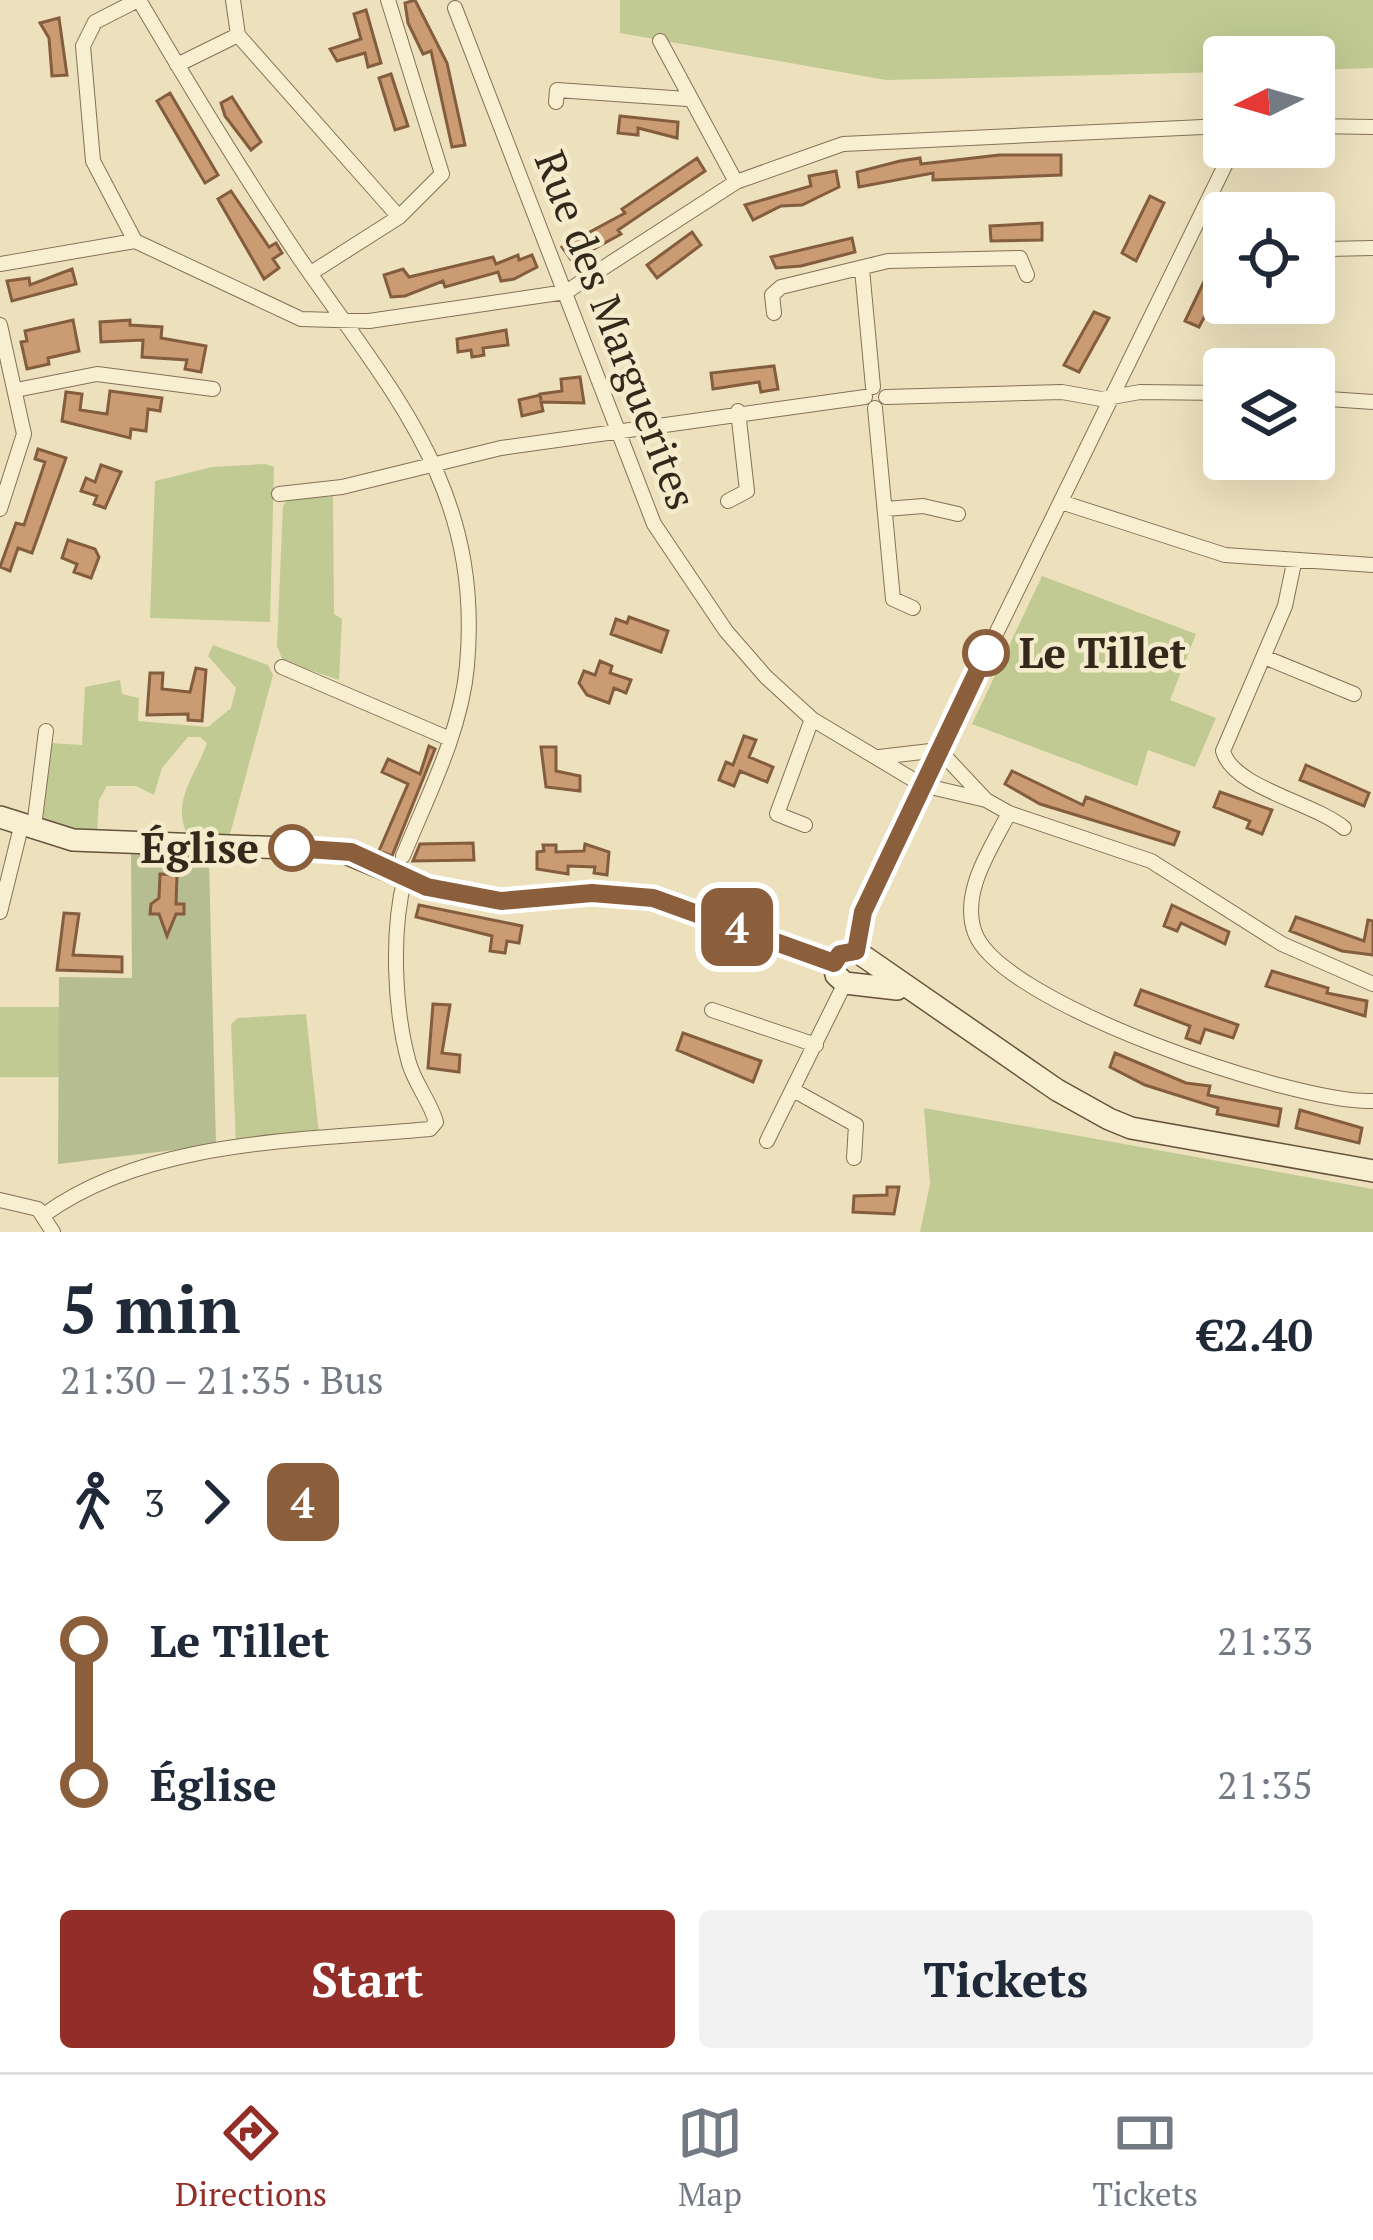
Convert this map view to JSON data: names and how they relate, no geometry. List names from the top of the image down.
{
  "streets": {
    "street": ["Rue des Marguerites"]
  },
  "places": ["Le Tillet", "Église"],
  "lines": ["bus line 4"],
  "north": "left",
  "page": {
    "on_map": "4",
    "heading": ["5 min", "21:30 – 21:35 · Bus", "€2.40"],
    "legs": ["3", "4"],
    "list": [
      {
        "name": "Le Tillet",
        "value": "21:33"
      },
      {
        "name": "Église",
        "value": "21:35"
      }
    ],
    "buttons": ["Start", "Tickets"],
    "tabs": ["Directions", "Map", "Tickets"]
  }
}
